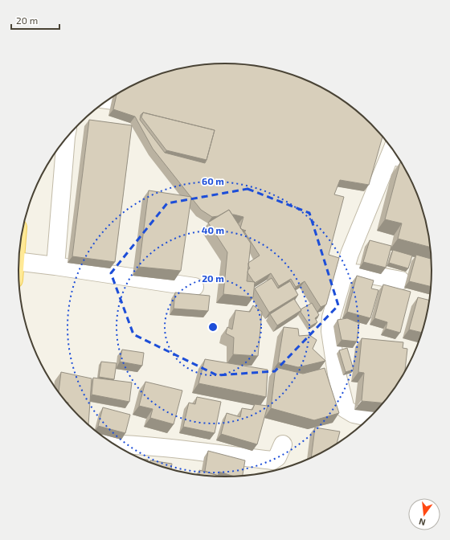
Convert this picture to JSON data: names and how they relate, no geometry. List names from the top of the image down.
{
  "scale_bar": "20 m",
  "north": "bottom",
  "rings": ["60 m", "40 m", "20 m"]
}
